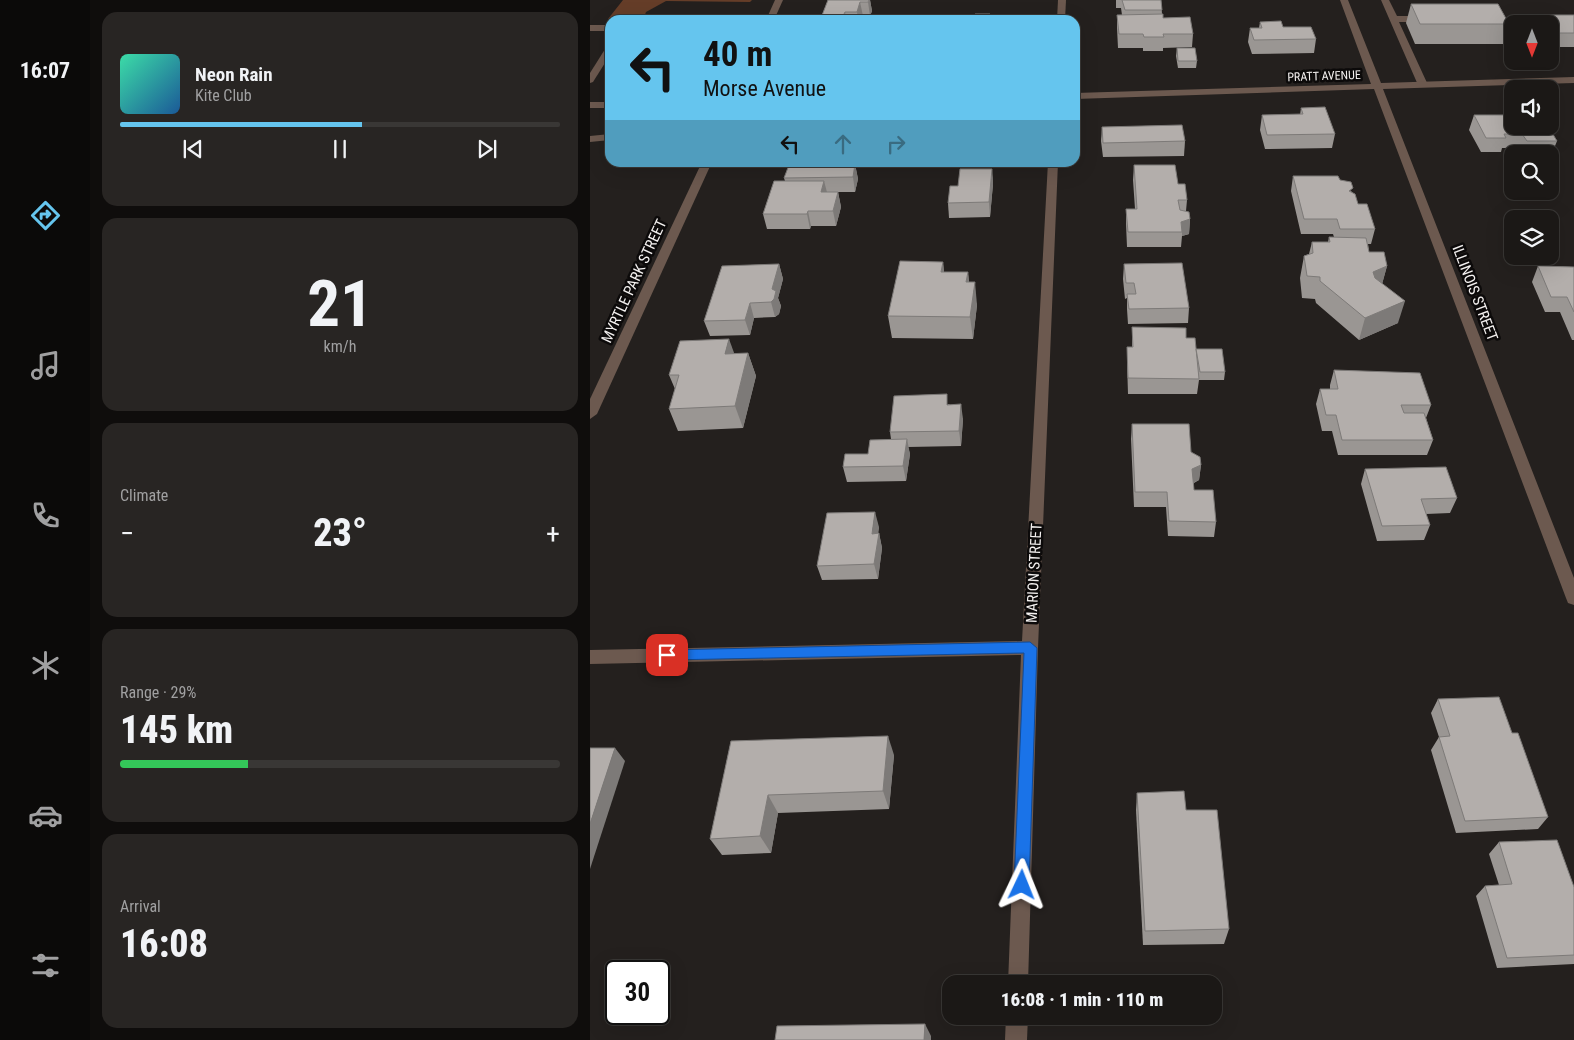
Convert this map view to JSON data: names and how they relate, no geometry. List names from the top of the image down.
{
  "streets": {
    "street": [
      "PRATT AVENUE",
      "MYRTLE PARK STREET",
      "ILLINOIS STREET",
      "MARION STREET"
    ]
  },
  "crossings": [
    ["PRATT AVENUE", "ILLINOIS STREET"]
  ],
  "north": "bottom",
  "page": {
    "tabs": "16:07",
    "turn": ["40 m", "Morse Avenue"],
    "song": ["Neon Rain", "Kite Club"],
    "tile": [
      ["21", "km/h"],
      "Climate",
      ["Range · 29%", "145 km"],
      ["Arrival", "16:08"]
    ],
    "heat": ["−", "23°", "+"],
    "limit": "30",
    "trip": "16:08 · 1 min · 110 m"
  }
}
